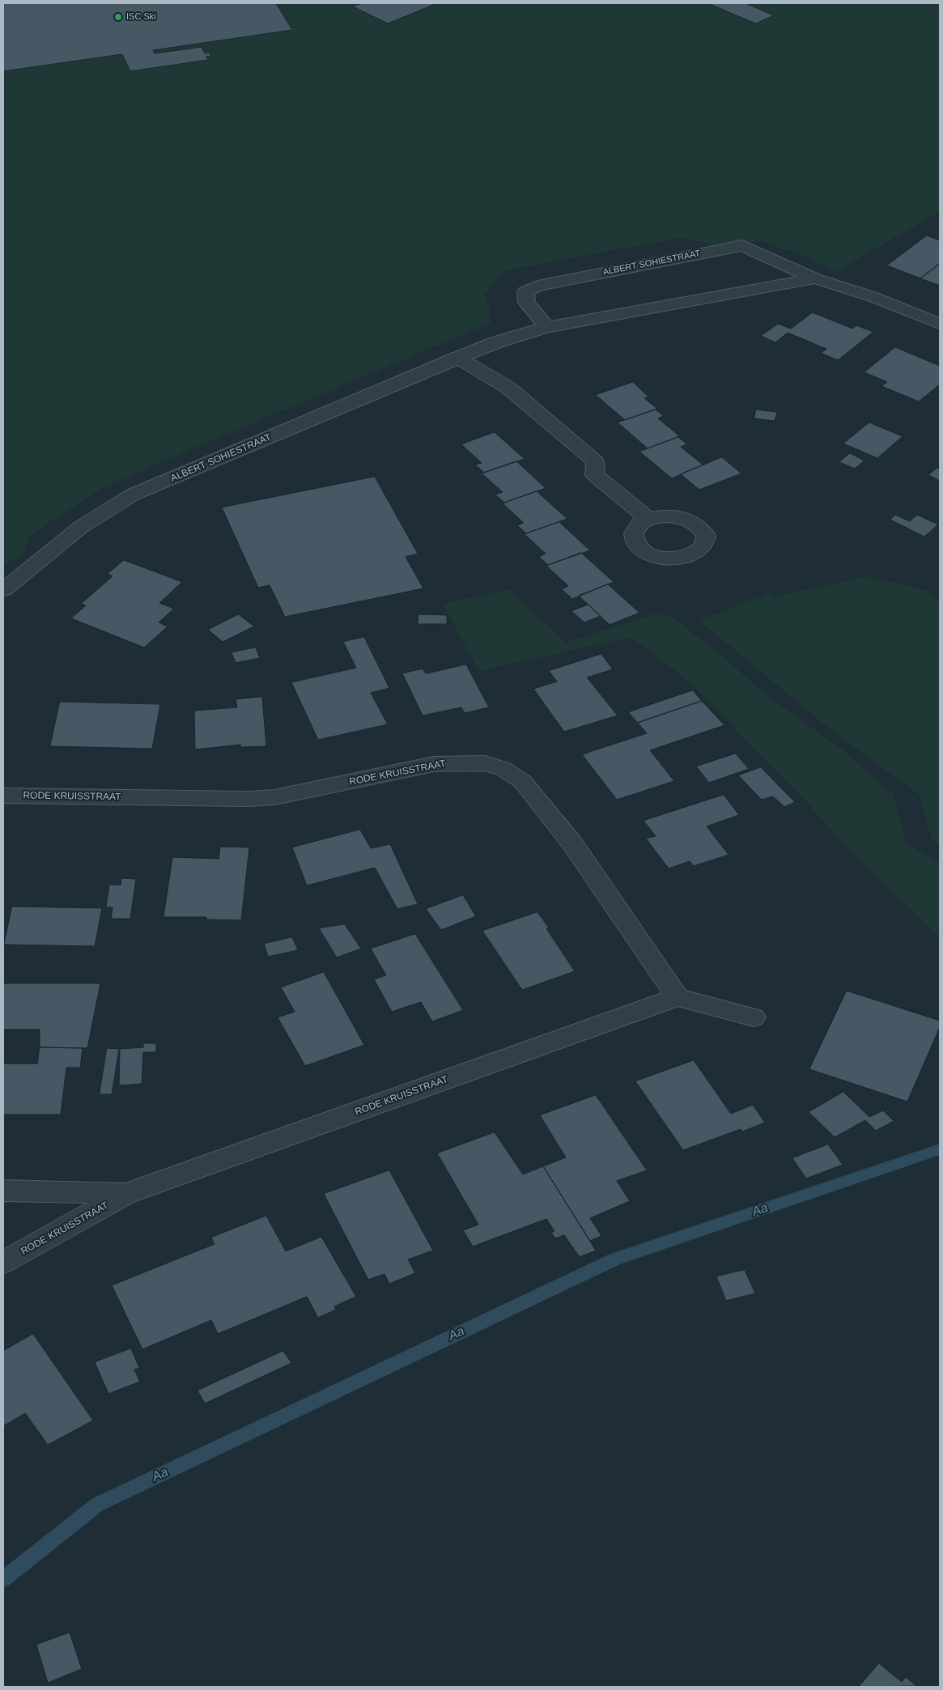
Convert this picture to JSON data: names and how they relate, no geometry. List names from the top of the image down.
{
  "streets": {
    "street": ["ALBERT SOHIESTRAAT", "RODE KRUISSTRAAT"]
  },
  "water": ["Aa"],
  "places": ["ISC Ski"]
}
